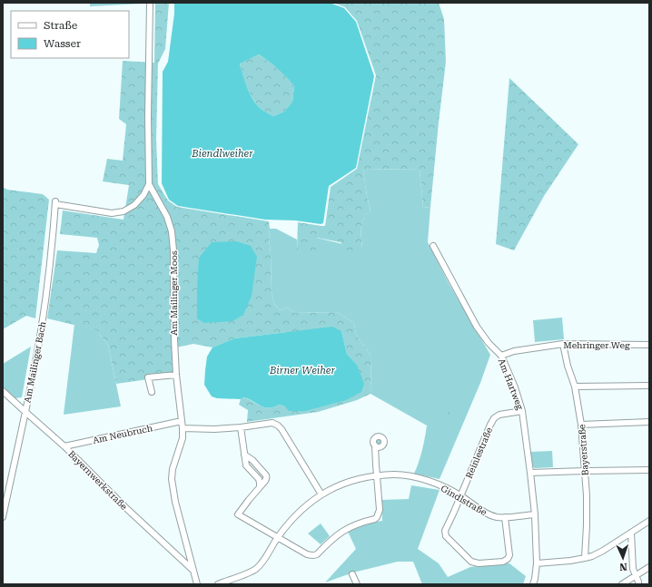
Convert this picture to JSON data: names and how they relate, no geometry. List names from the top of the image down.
{
  "streets": {
    "street": [
      "Am Mailinger Moos",
      "Mehringer Weg",
      "Am Mailinger Bach",
      "Am Hartweg",
      "Am Neubruch",
      "Bayerstraße",
      "Reinlestraße",
      "Bayernwerkstraße",
      "Gindlstraße"
    ]
  },
  "crossings": [
    ["Am Mailinger Moos", "Am Mailinger Bach"],
    ["Am Mailinger Moos", "Am Neubruch"],
    ["Am Mailinger Moos", "Bayernwerkstraße"],
    ["Mehringer Weg", "Am Hartweg"],
    ["Mehringer Weg", "Bayerstraße"],
    ["Am Mailinger Bach", "Bayernwerkstraße"],
    ["Am Hartweg", "Reinlestraße"],
    ["Am Hartweg", "Gindlstraße"],
    ["Am Neubruch", "Bayernwerkstraße"],
    ["Reinlestraße", "Gindlstraße"]
  ],
  "water": ["Biendlweiher", "Birner Weiher"],
  "legend": ["Straße", "Wasser"],
  "north": "bottom"
}
